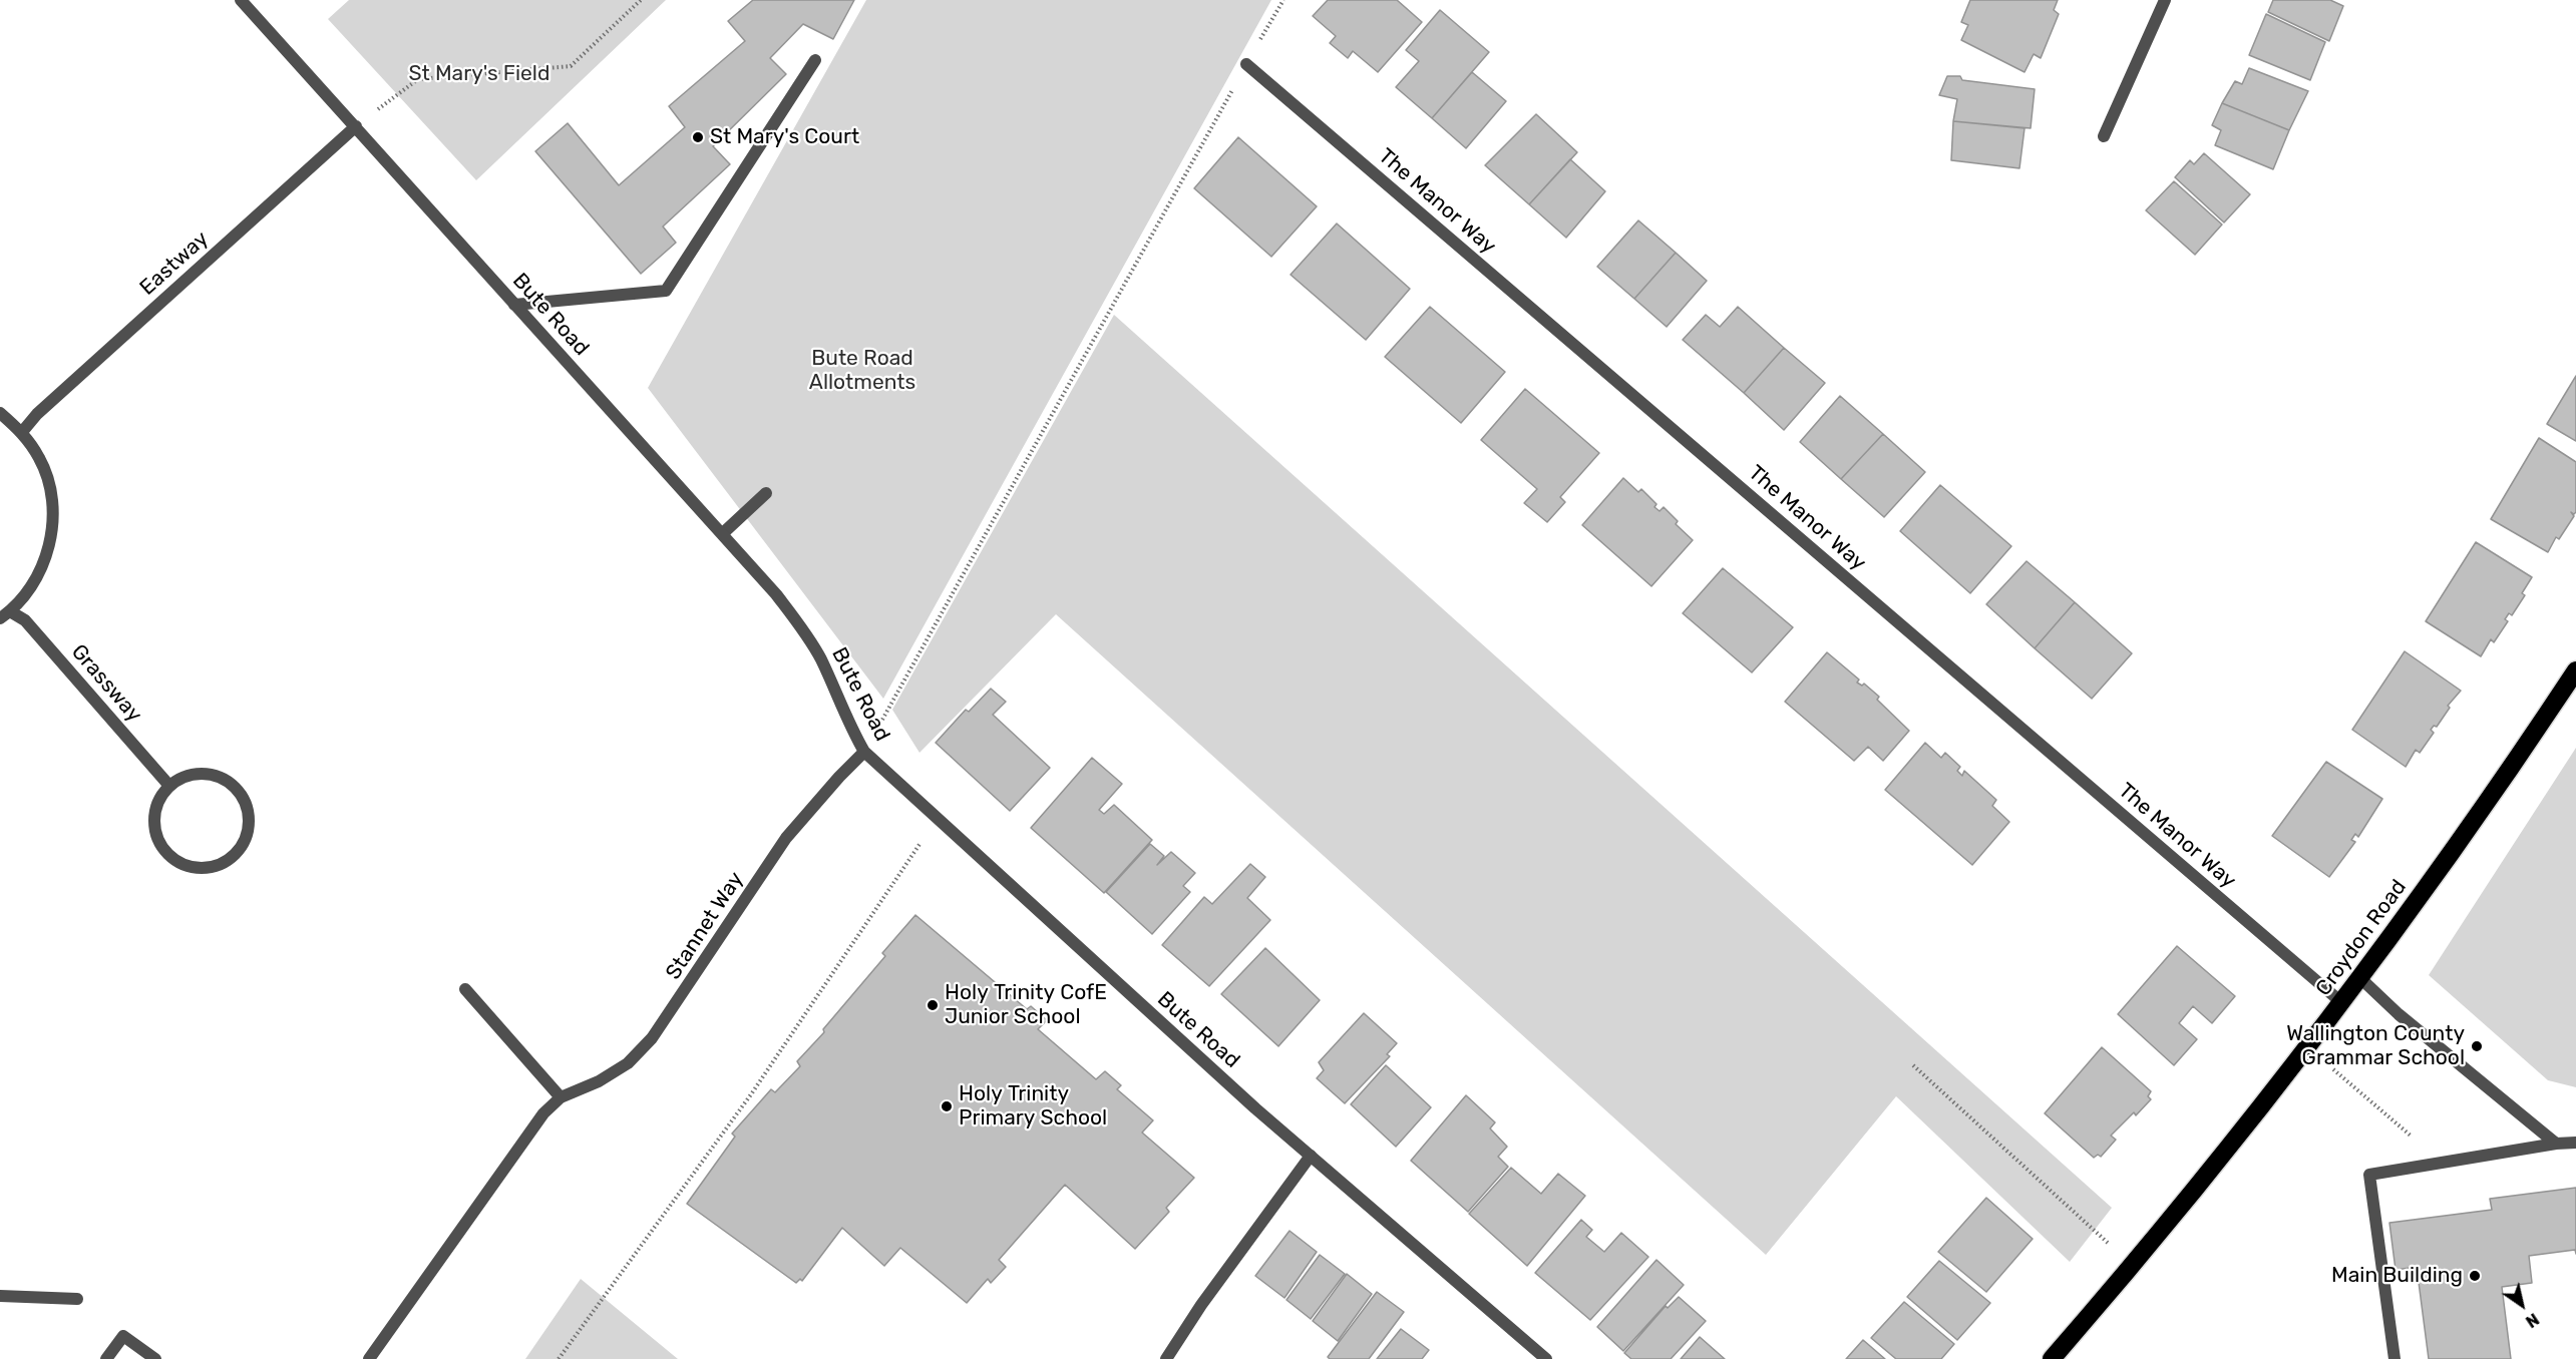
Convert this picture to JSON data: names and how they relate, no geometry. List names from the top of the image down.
{
  "streets": {
    "highway": ["Croydon Road"],
    "street": [
      "The Manor Way",
      "Eastway",
      "Bute Road",
      "Grassway",
      "Stannet Way"
    ]
  },
  "crossings": [
    ["The Manor Way", "Croydon Road"],
    ["Eastway", "Bute Road"],
    ["Bute Road", "Stannet Way"]
  ],
  "parks": ["St Mary's Field", "Bute Road Allotments"],
  "places": [
    "St Mary's Court",
    "Holy Trinity CofE Junior School",
    "Wallington County Grammar School",
    "Holy Trinity Primary School",
    "Main Building"
  ],
  "north": "bottom right"
}
